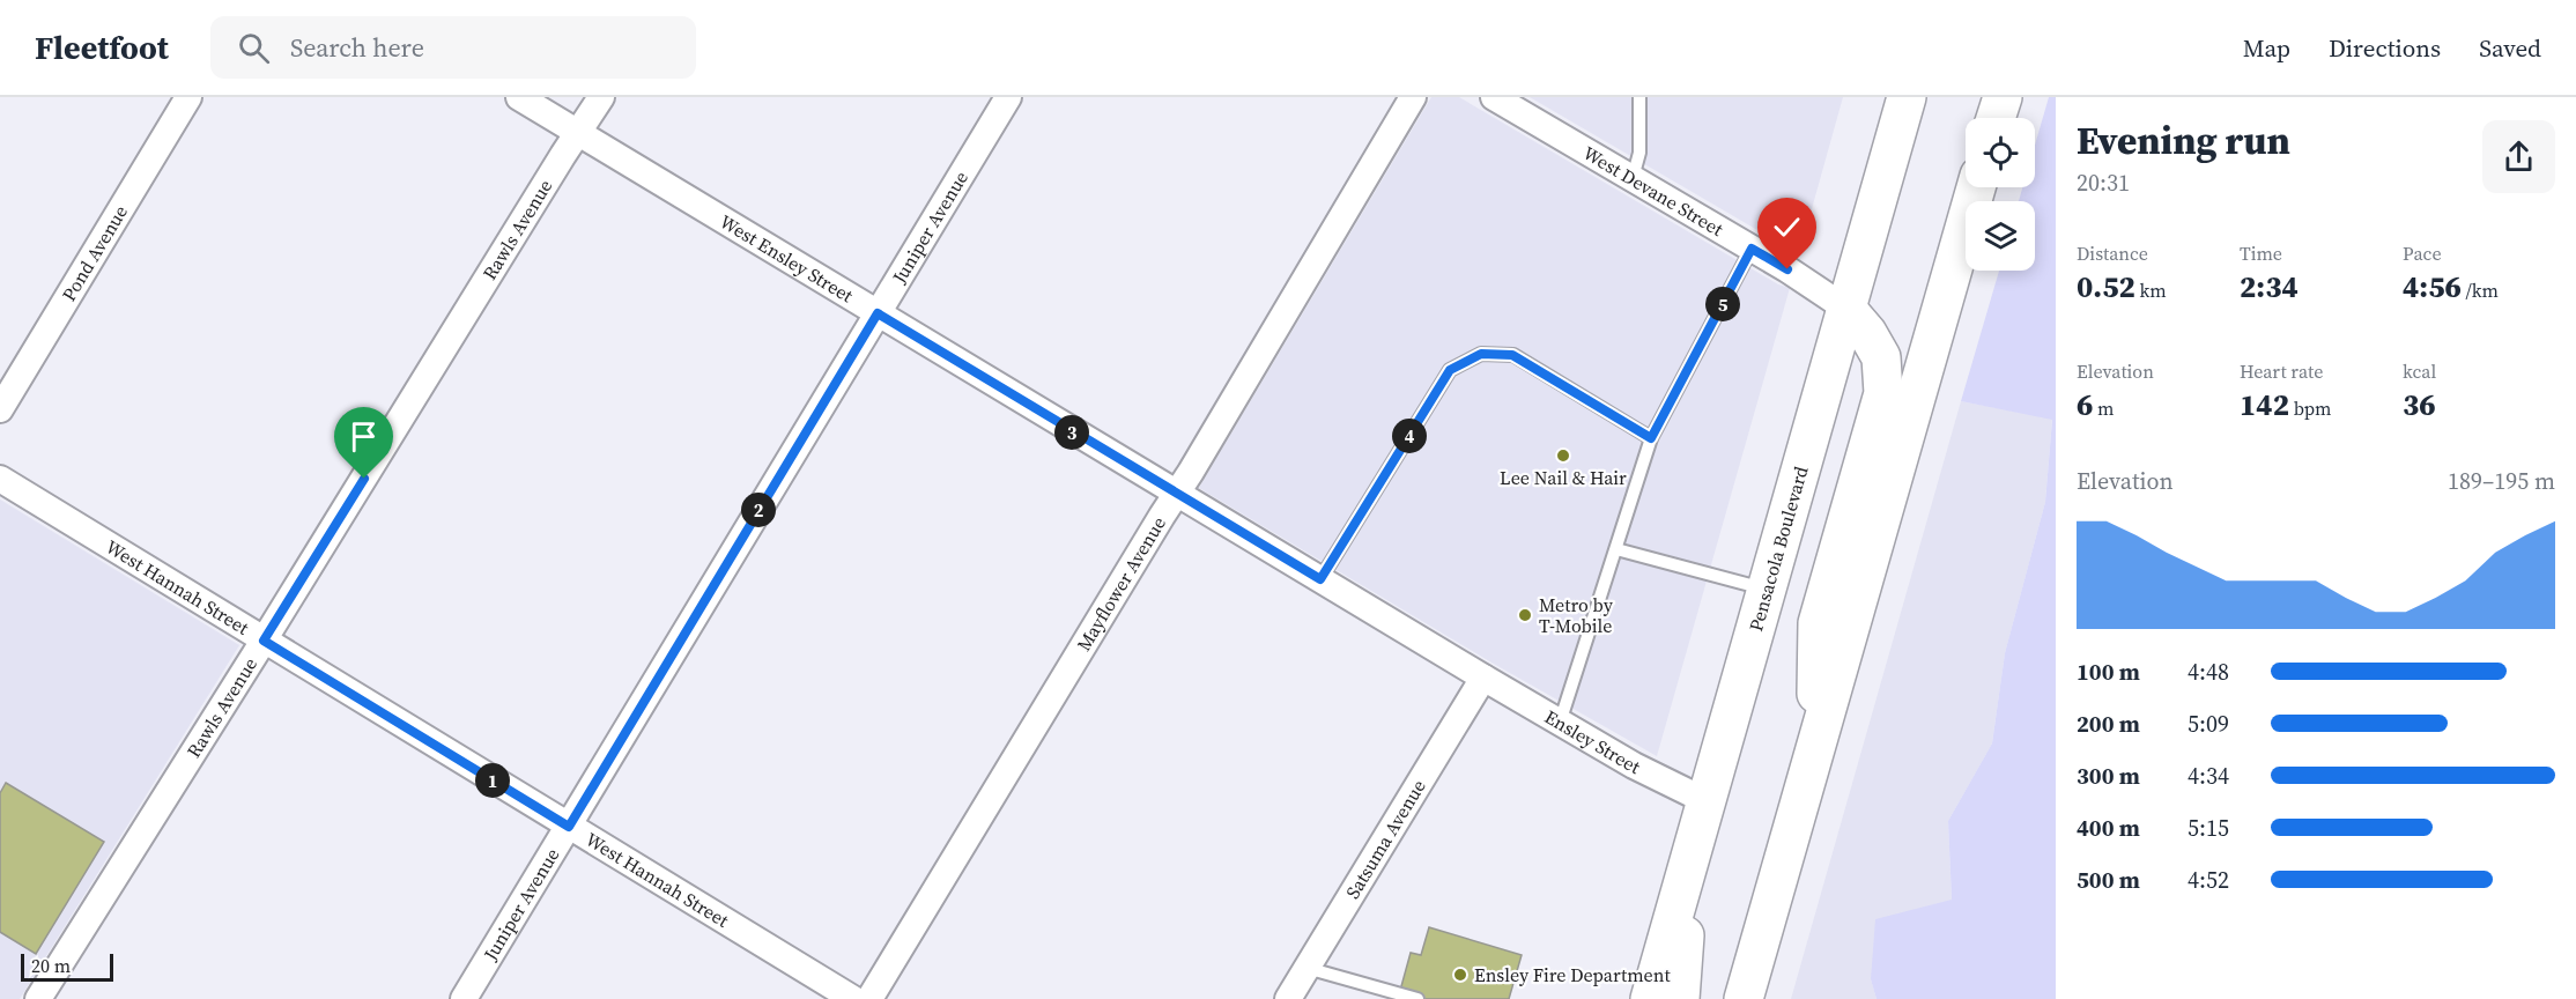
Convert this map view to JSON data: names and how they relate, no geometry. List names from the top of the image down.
{
  "streets": {
    "highway": ["Pensacola Boulevard"],
    "street": [
      "West Devane Street",
      "Juniper Avenue",
      "Rawls Avenue",
      "Pond Avenue",
      "West Ensley Street",
      "Mayflower Avenue",
      "West Hannah Street",
      "Ensley Street",
      "Satsuma Avenue"
    ]
  },
  "crossings": [
    ["West Devane Street", "Pensacola Boulevard"],
    ["Juniper Avenue", "West Ensley Street"],
    ["Juniper Avenue", "West Hannah Street"],
    ["Rawls Avenue", "West Ensley Street"],
    ["Rawls Avenue", "West Hannah Street"],
    ["West Ensley Street", "Mayflower Avenue"],
    ["West Ensley Street", "Ensley Street"],
    ["West Ensley Street", "Satsuma Avenue"],
    ["Pensacola Boulevard", "Ensley Street"],
    ["Ensley Street", "Satsuma Avenue"]
  ],
  "places": ["Lee Nail & Hair", "Metro by T-Mobile", "Ensley Fire Department"],
  "scale_bar": "20 m",
  "page": {
    "header": "Fleetfoot",
    "search": "Search here",
    "nav": ["Map", "Directions", "Saved"],
    "heading": ["Evening run", "20:31"],
    "stats": [
      ["Distance", "0.52 km"],
      ["Time", "2:34"],
      ["Pace", "4:56 /km"],
      ["Elevation", "6 m"],
      ["Heart rate", "142 bpm"],
      ["kcal", "36"]
    ],
    "pins": [
      "5",
      "3",
      "4",
      "2",
      "1"
    ],
    "chart": ["Elevation", "189–195 m"],
    "list": [
      {
        "name": "100 m",
        "note": "4:48"
      },
      {
        "name": "200 m",
        "note": "5:09"
      },
      {
        "name": "300 m",
        "note": "4:34"
      },
      {
        "name": "400 m",
        "note": "5:15"
      },
      {
        "name": "500 m",
        "note": "4:52"
      }
    ],
    "scale": "20 m"
  }
}
